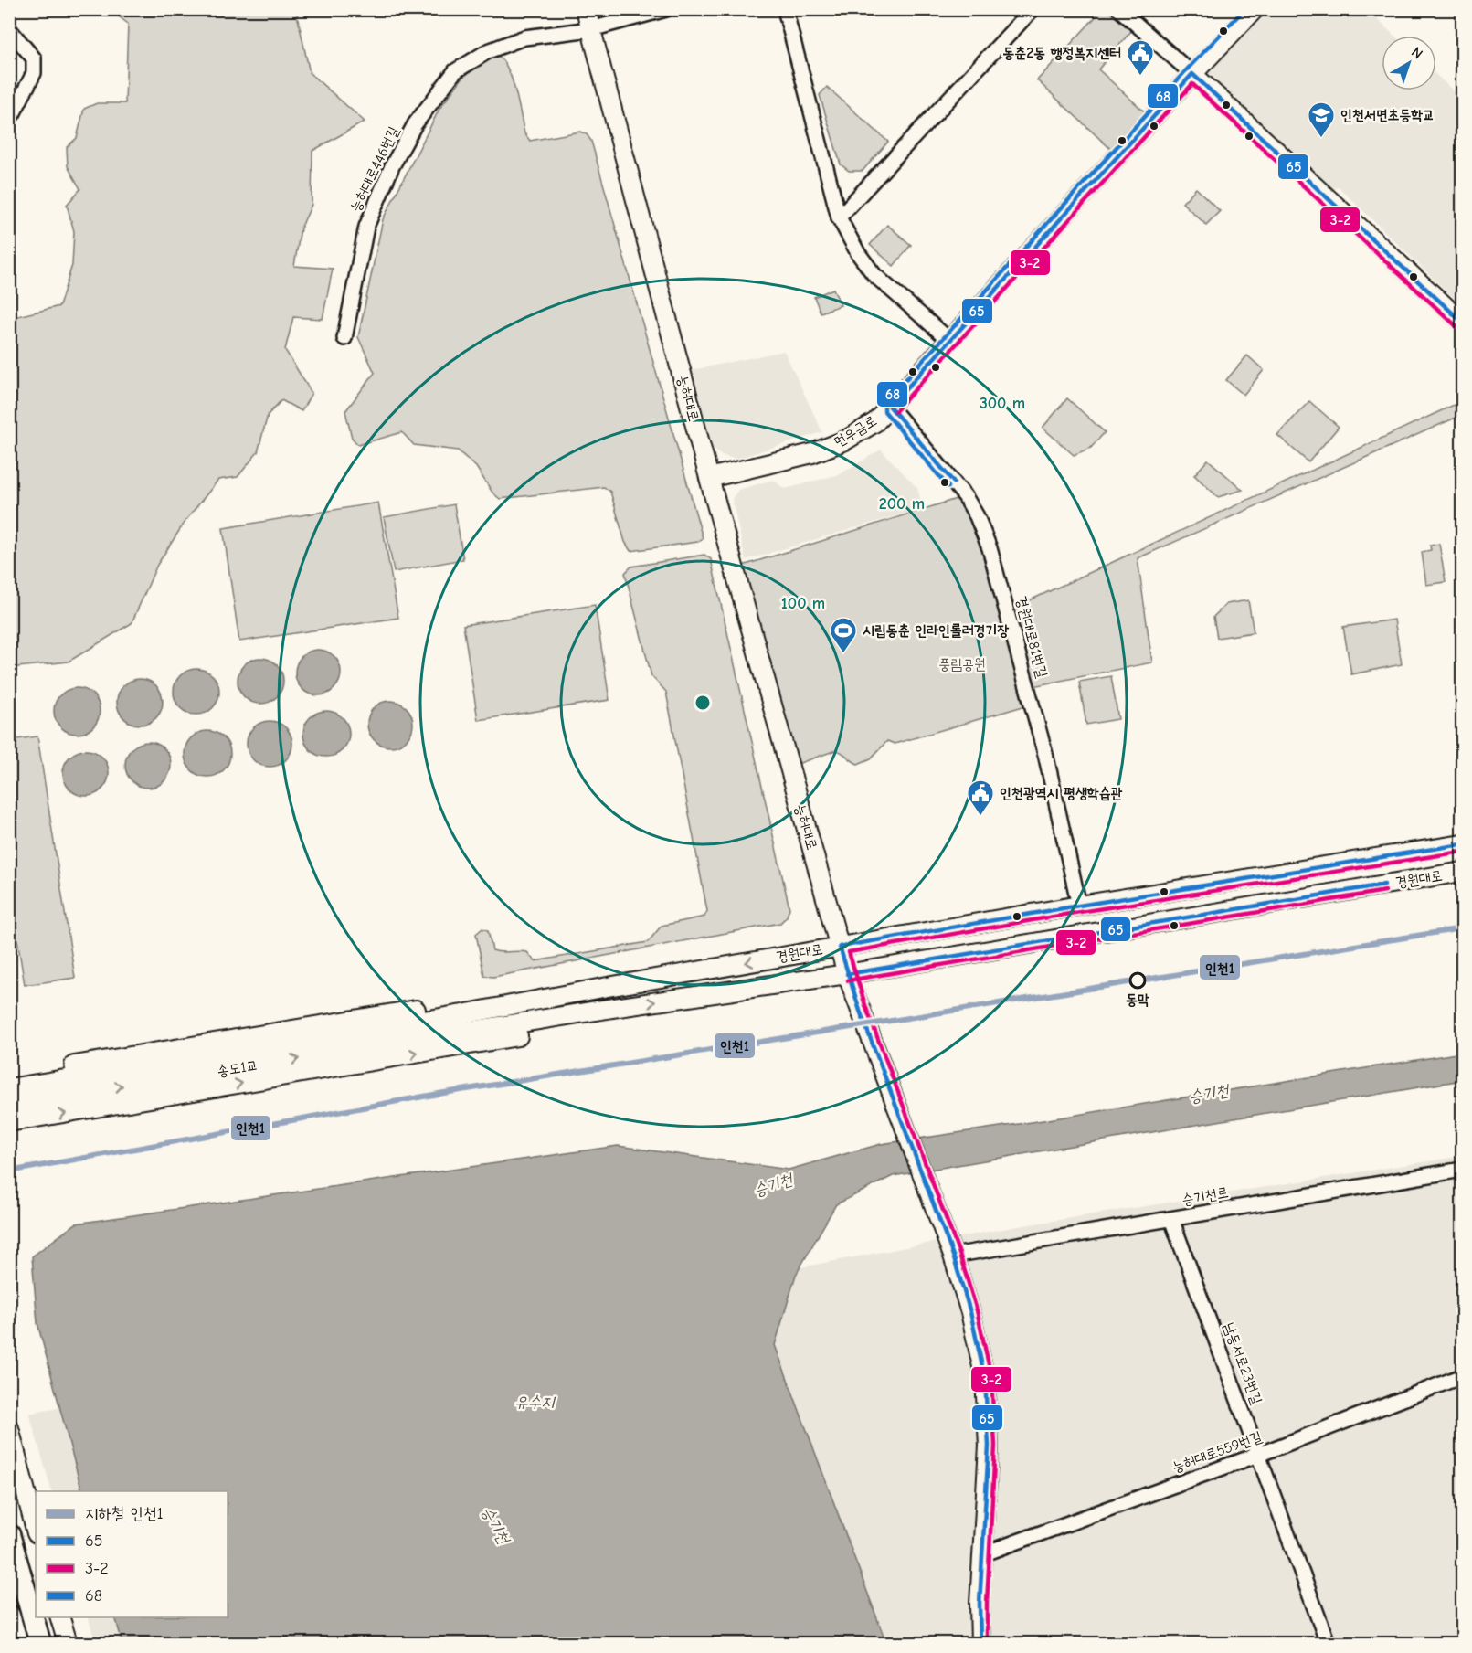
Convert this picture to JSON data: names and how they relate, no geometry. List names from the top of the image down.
{
  "streets": {
    "main road": [
      "능허대로",
      "먼우금로",
      "경원대로",
      "송도1교"
    ],
    "street": [
      "능허대로446번길",
      "경원대로81번길",
      "승기천로",
      "남동서로23번길",
      "능허대로559번길"
    ]
  },
  "crossings": [
    ["능허대로446번길", "능허대로"],
    ["능허대로", "먼우금로"],
    ["능허대로", "경원대로"],
    ["능허대로", "승기천로"],
    ["능허대로", "능허대로559번길"],
    ["먼우금로", "경원대로81번길"],
    ["경원대로81번길", "경원대로"],
    ["경원대로", "송도1교"],
    ["승기천로", "남동서로23번길"],
    ["남동서로23번길", "능허대로559번길"]
  ],
  "water": ["승기천", "유수지"],
  "parks": ["풍림공원"],
  "places": {
    "public building": ["동춘2동 행정복지센터", "인천광역시 평생학습관"],
    "school or university": ["인천서면초등학교"],
    "sports": ["시립동춘 인라인롤러경기장"],
    "other": ["동막"]
  },
  "lines": [
    "transit line 68",
    "transit line 65",
    "transit line 3-2",
    "metro line 인천1"
  ],
  "legend": [
    "지하철 인천1",
    "65",
    "3-2",
    "68"
  ],
  "north": "top right",
  "rings": ["300 m", "200 m", "100 m"]
}
